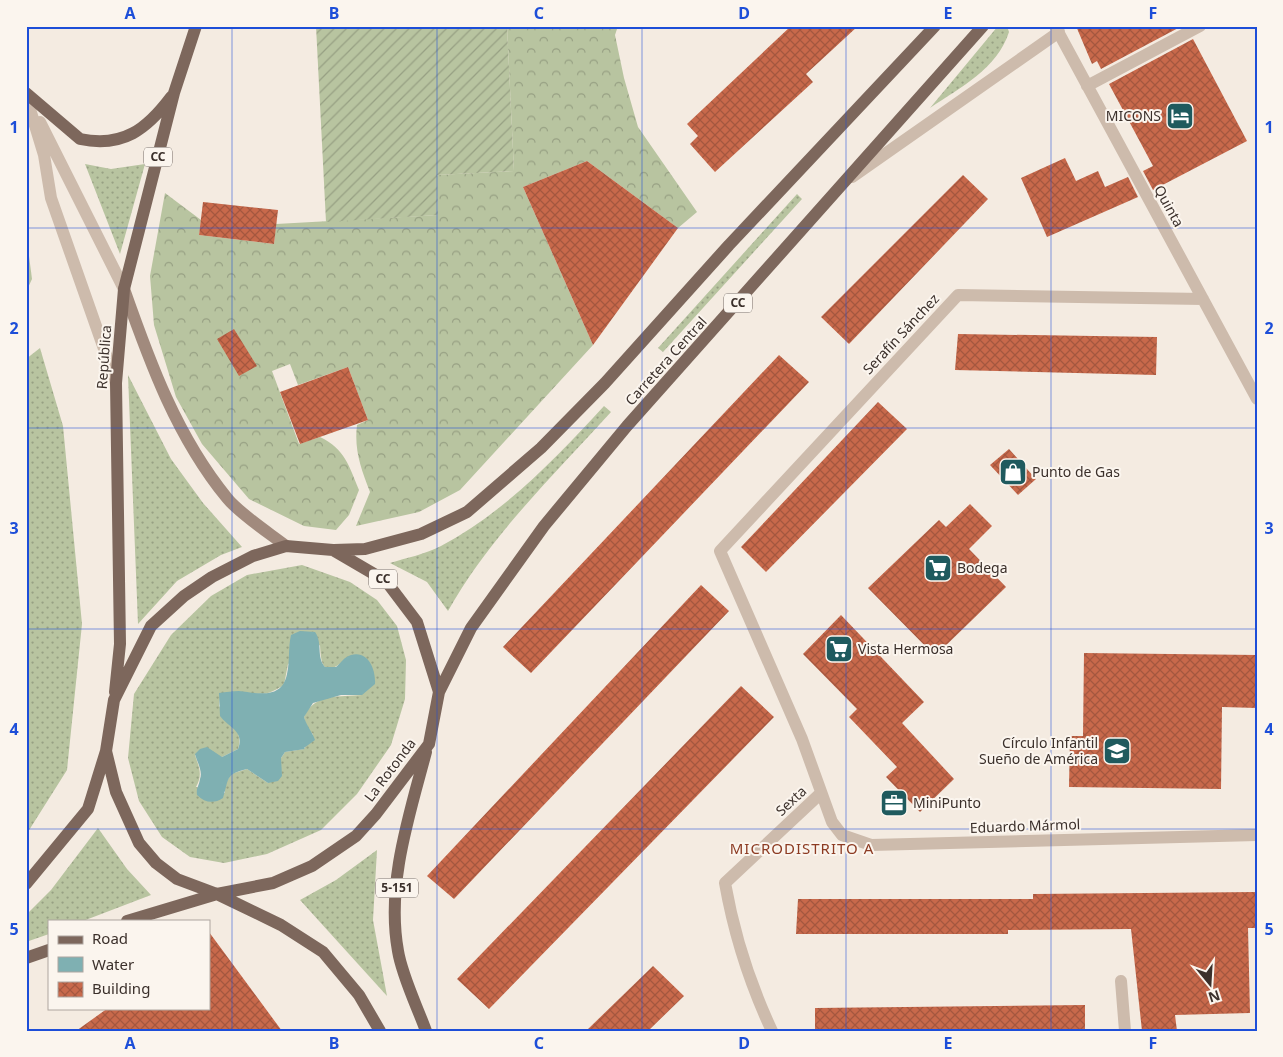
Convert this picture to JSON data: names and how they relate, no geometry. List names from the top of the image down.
{
  "streets": {
    "main road": [
      "CC",
      "República",
      "Carretera Central",
      "La Rotonda",
      "5-151"
    ],
    "street": [
      "Quinta",
      "Serafín Sánchez",
      "Sexta",
      "Eduardo Mármol"
    ]
  },
  "crossings": [
    ["CC", "La Rotonda"],
    ["Quinta", "Serafín Sánchez"],
    ["Serafín Sánchez", "Sexta"],
    ["República", "La Rotonda"],
    ["Carretera Central", "La Rotonda"],
    ["La Rotonda", "5-151"],
    ["Sexta", "Eduardo Mármol"]
  ],
  "districts": ["MICRODISTRITO A"],
  "places": {
    "hotel": ["MICONS"],
    "shop": ["Punto de Gas"],
    "supermarket": ["Bodega", "Vista Hermosa"],
    "school or university": ["Círculo Infantil Sueño de América"],
    "office": ["MiniPunto"]
  },
  "legend": ["Road", "Water", "Building"],
  "north": "bottom",
  "grid": {
    "columns": [
      "A",
      "B",
      "C",
      "D",
      "E",
      "F"
    ],
    "rows": [
      "1",
      "2",
      "3",
      "4",
      "5"
    ]
  }
}
